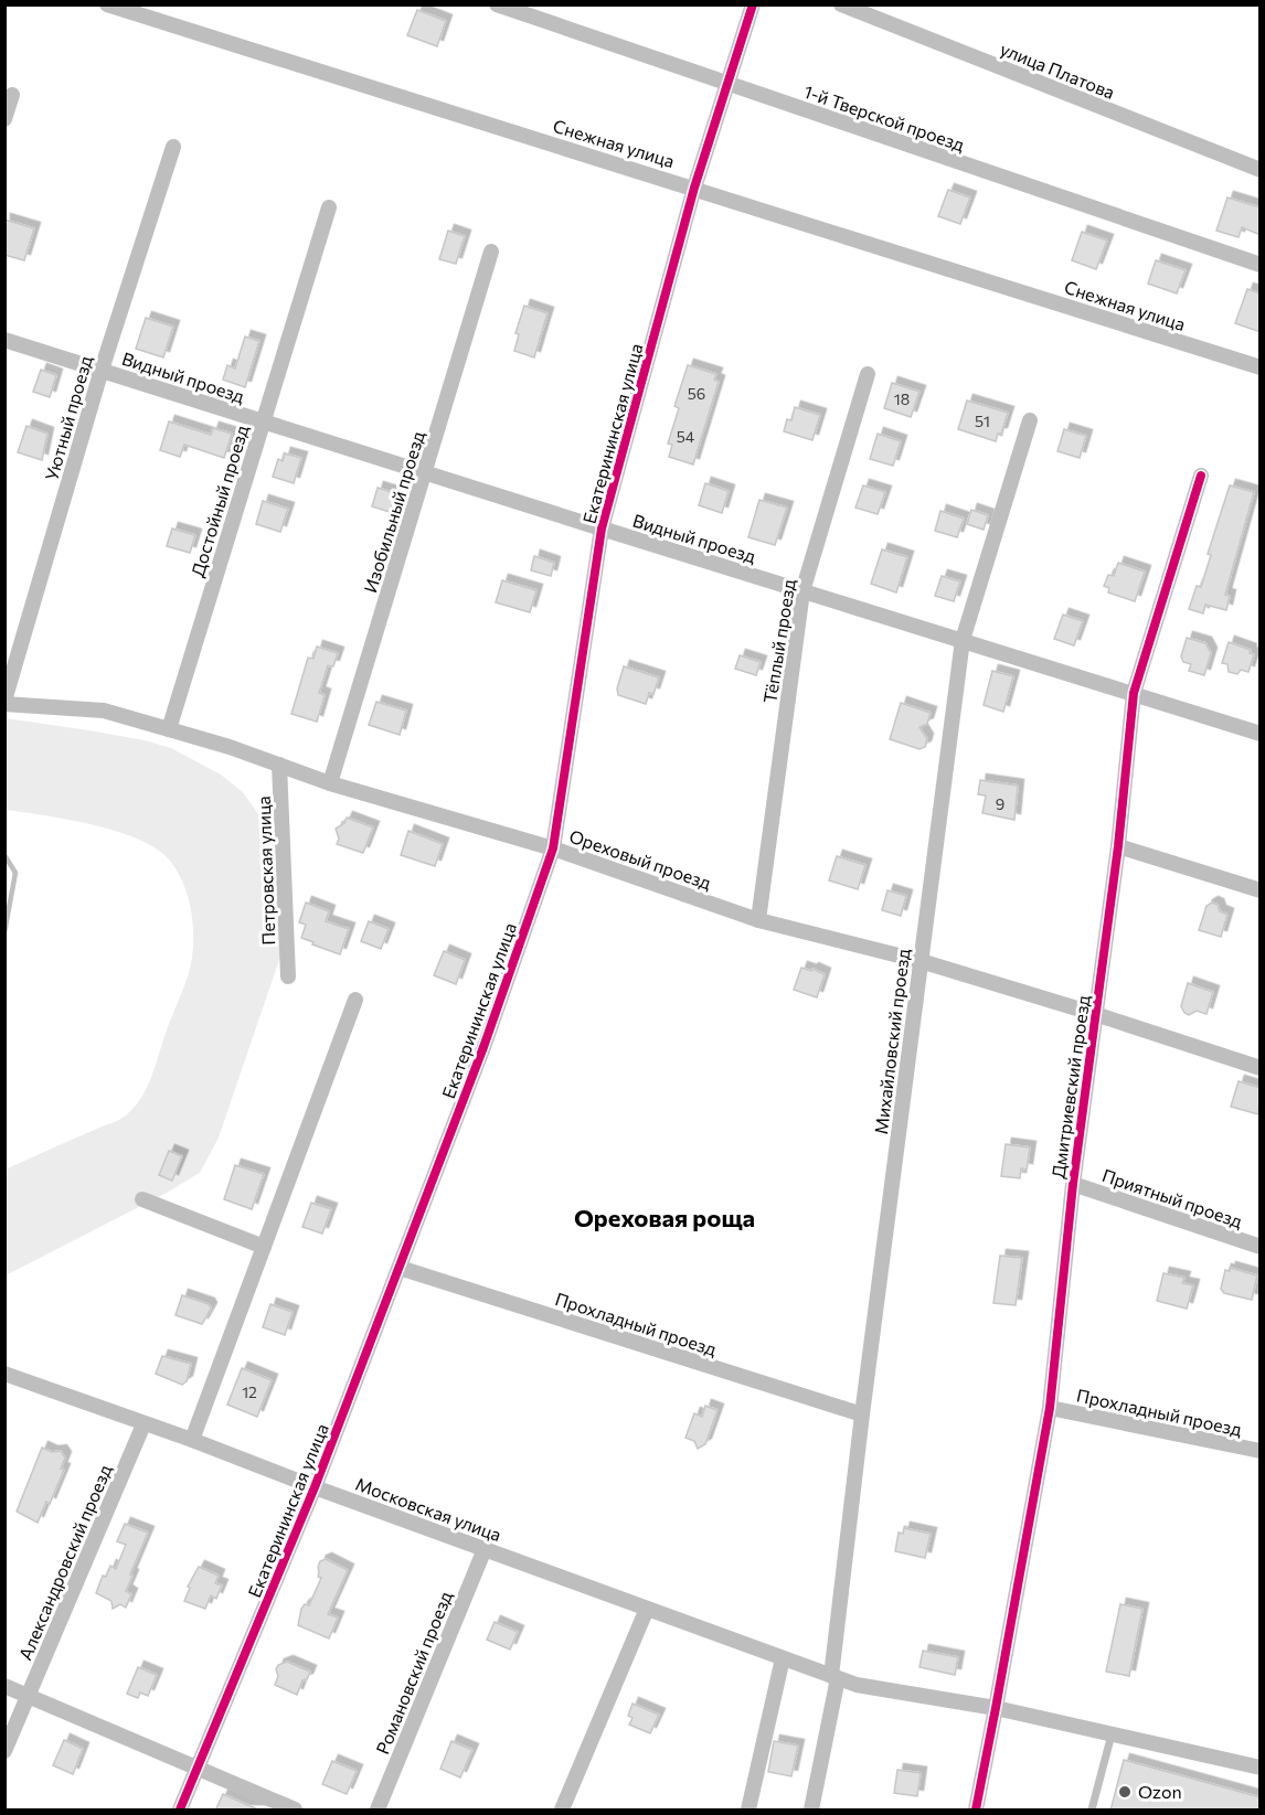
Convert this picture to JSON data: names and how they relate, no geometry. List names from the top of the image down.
{
  "streets": {
    "street": [
      "улица Платова",
      "1-й Тверской проезд",
      "Снежная улица",
      "Видный проезд",
      "Уютный проезд",
      "Екатерининская улица",
      "Достойный проезд",
      "Изобильный проезд",
      "Тёплый проезд",
      "Ореховый проезд",
      "Петровская улица",
      "Михайловский проезд",
      "Дмитриевский проезд",
      "Приятный проезд",
      "Прохладный проезд",
      "Московская улица",
      "Александровский проезд",
      "Романовский проезд"
    ]
  },
  "crossings": [
    ["1-й Тверской проезд", "Екатерининская улица"],
    ["Снежная улица", "Екатерининская улица"],
    ["Видный проезд", "Уютный проезд"],
    ["Видный проезд", "Екатерининская улица"],
    ["Видный проезд", "Достойный проезд"],
    ["Видный проезд", "Изобильный проезд"],
    ["Видный проезд", "Тёплый проезд"],
    ["Видный проезд", "Михайловский проезд"],
    ["Видный проезд", "Дмитриевский проезд"],
    ["Уютный проезд", "Ореховый проезд"],
    ["Екатерининская улица", "Ореховый проезд"],
    ["Екатерининская улица", "Прохладный проезд"],
    ["Екатерининская улица", "Московская улица"],
    ["Достойный проезд", "Ореховый проезд"],
    ["Изобильный проезд", "Ореховый проезд"],
    ["Тёплый проезд", "Ореховый проезд"],
    ["Ореховый проезд", "Петровская улица"],
    ["Ореховый проезд", "Михайловский проезд"],
    ["Ореховый проезд", "Дмитриевский проезд"],
    ["Михайловский проезд", "Прохладный проезд"],
    ["Михайловский проезд", "Московская улица"],
    ["Дмитриевский проезд", "Приятный проезд"],
    ["Дмитриевский проезд", "Прохладный проезд"],
    ["Дмитриевский проезд", "Московская улица"],
    ["Московская улица", "Александровский проезд"],
    ["Московская улица", "Романовский проезд"]
  ],
  "districts": ["Ореховая роща"],
  "places": ["Ozon"],
  "house_numbers": [
    "56",
    "18",
    "51",
    "54",
    "9",
    "12"
  ]
}
